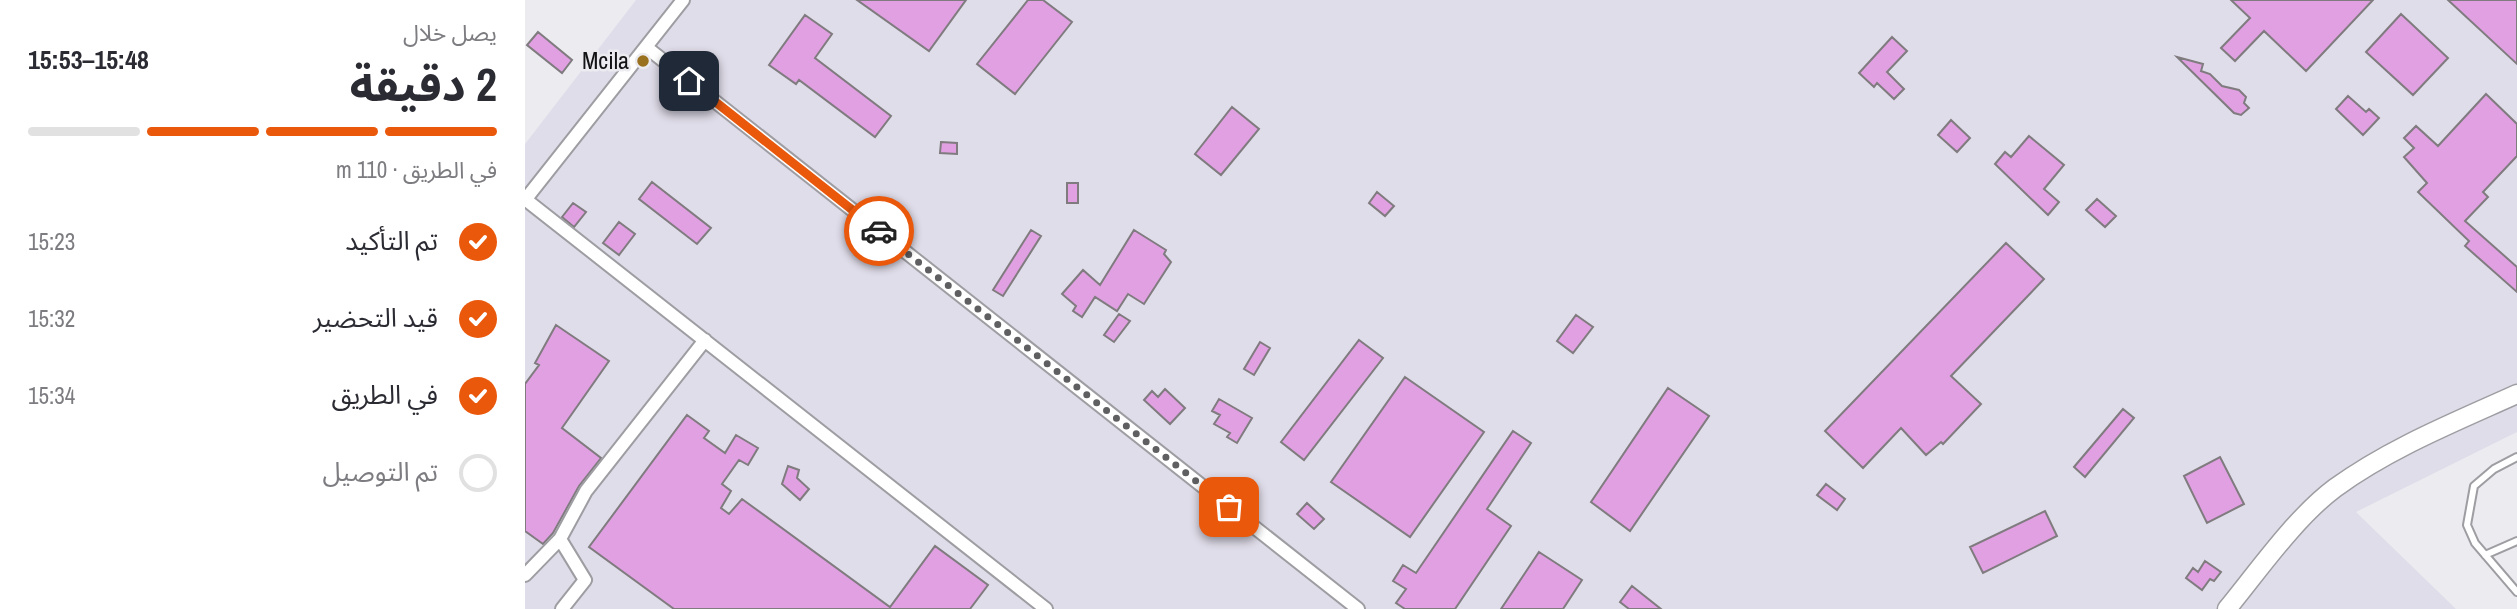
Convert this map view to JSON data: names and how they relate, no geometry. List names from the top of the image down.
{
  "places": ["Mcila"],
  "page": {
    "heading": ["2 دقيقة", "يصل خلال", "15:48–15:53"],
    "bar": "في الطريق · 110 m",
    "list": [
      ["تم التأكيد", "15:23"],
      ["قيد التحضير", "15:32"],
      ["في الطريق", "15:34"],
      "تم التوصيل"
    ]
  }
}
